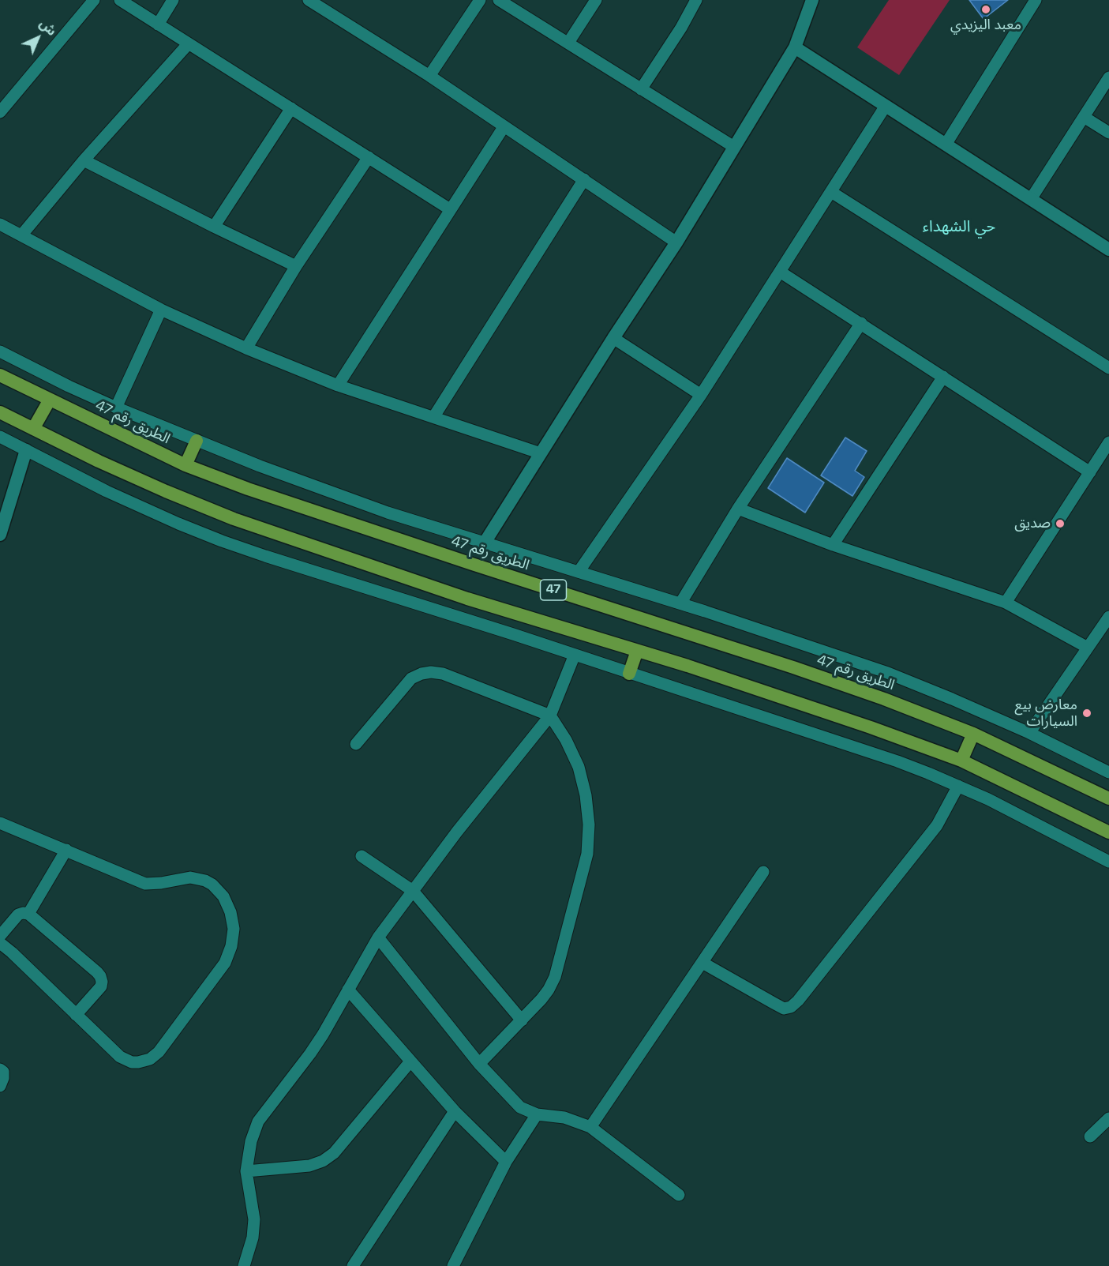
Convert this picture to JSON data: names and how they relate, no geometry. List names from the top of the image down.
{
  "streets": {
    "highway": ["الطريق رقم 47", "47"]
  },
  "districts": ["حي الشهداء"],
  "places": ["معبد اليزيدي", "صديق", "معارض بيع السيارات"],
  "north": "top right"
}
